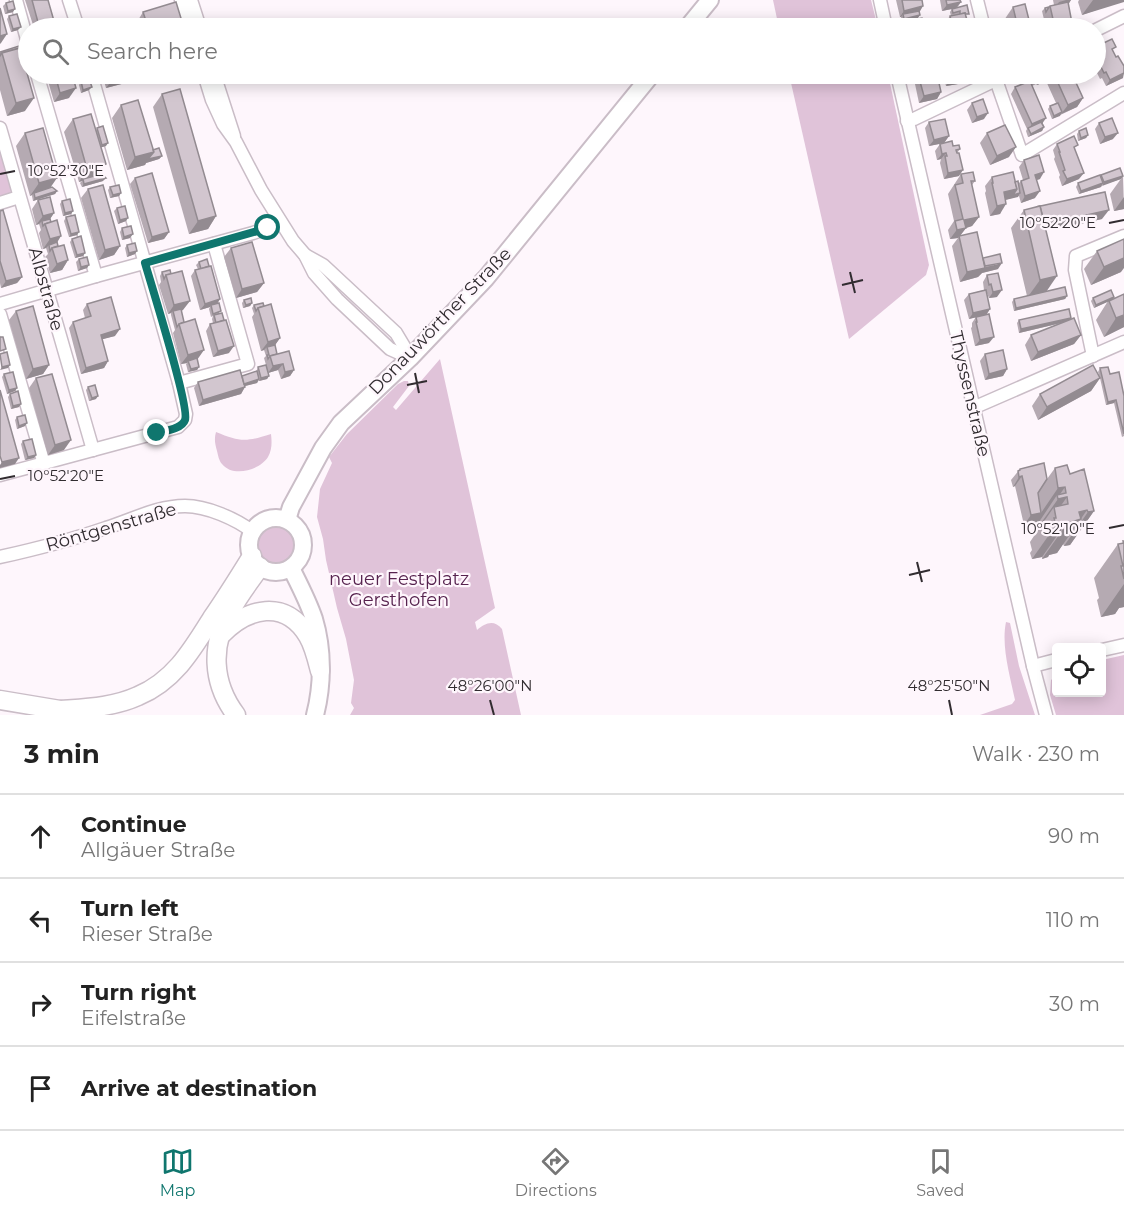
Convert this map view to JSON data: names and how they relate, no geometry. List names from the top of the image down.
{
  "streets": {
    "main road": ["Donauwörther Straße"],
    "street": ["Albstraße", "Thyssenstraße", "Röntgenstraße"]
  },
  "crossings": [
    ["Donauwörther Straße", "Röntgenstraße"]
  ],
  "parks": ["neuer Festplatz Gersthofen"],
  "page": {
    "search": "Search here",
    "heading": ["3 min", "Walk · 230 m"],
    "list": [
      ["Continue", "Allgäuer Straße", "90 m"],
      ["Turn left", "Rieser Straße", "110 m"],
      ["Turn right", "Eifelstraße", "30 m"],
      "Arrive at destination"
    ],
    "nav": ["Map", "Directions", "Saved"]
  },
  "coordinates": [
    "10°52'30\"E",
    "10°52'20\"E",
    "10°52'10\"E",
    "48°26'00\"N",
    "48°25'50\"N"
  ]
}
